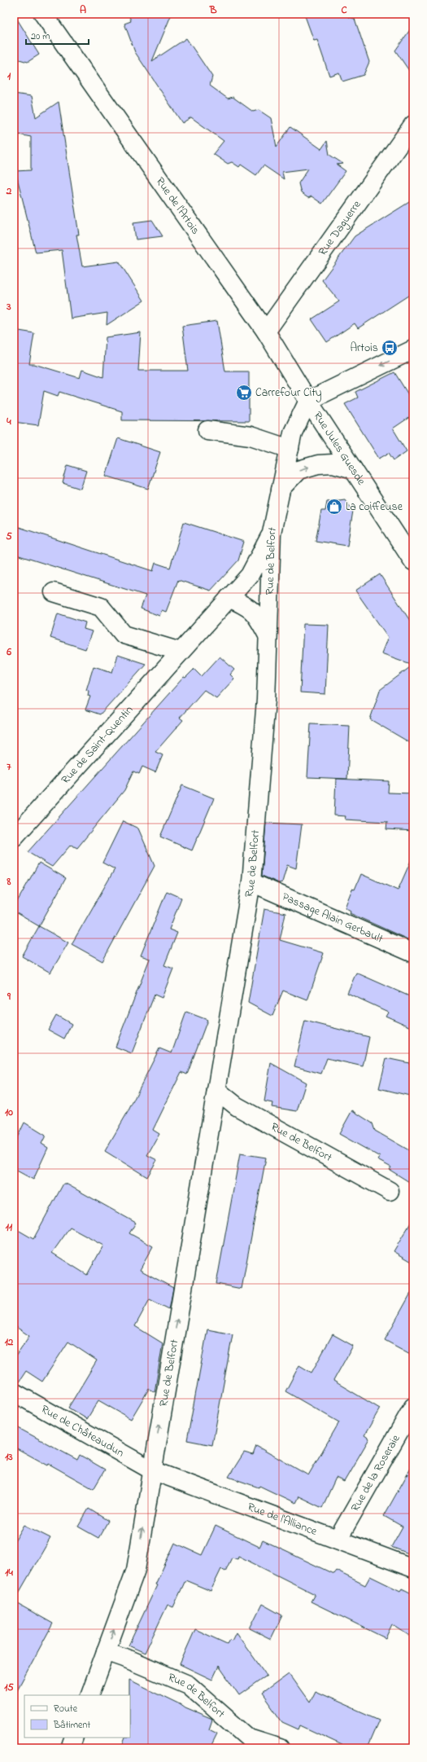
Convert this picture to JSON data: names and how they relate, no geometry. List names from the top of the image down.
{
  "streets": {
    "street": [
      "Rue de l'Artois",
      "Rue Daguerre",
      "Rue Jules Guesde",
      "Rue de Belfort",
      "Rue de Saint-Quentin",
      "Passage Alain Gerbault",
      "Rue de Châteaudun",
      "Rue de la Roseraie",
      "Rue de l'Alliance"
    ]
  },
  "crossings": [
    ["Rue de l'Artois", "Rue Daguerre"],
    ["Rue de l'Artois", "Rue Jules Guesde"],
    ["Rue de l'Artois", "Rue de Belfort"],
    ["Rue Jules Guesde", "Rue de Belfort"],
    ["Rue de Belfort", "Rue de Saint-Quentin"],
    ["Rue de Belfort", "Passage Alain Gerbault"],
    ["Rue de Belfort", "Rue de Châteaudun"],
    ["Rue de Belfort", "Rue de l'Alliance"],
    ["Rue de Châteaudun", "Rue de l'Alliance"],
    ["Rue de la Roseraie", "Rue de l'Alliance"]
  ],
  "places": {
    "bus stop": ["Artois"],
    "supermarket": ["Carrefour City"],
    "shop": ["La coiffeuse"]
  },
  "legend": ["Route", "Bâtiment"],
  "scale_bar": "20 m",
  "grid": {
    "columns": ["A", "B", "C"],
    "rows": [
      "1",
      "2",
      "3",
      "4",
      "5",
      "6",
      "7",
      "8",
      "9",
      "10",
      "11",
      "12",
      "13",
      "14",
      "15"
    ]
  }
}
